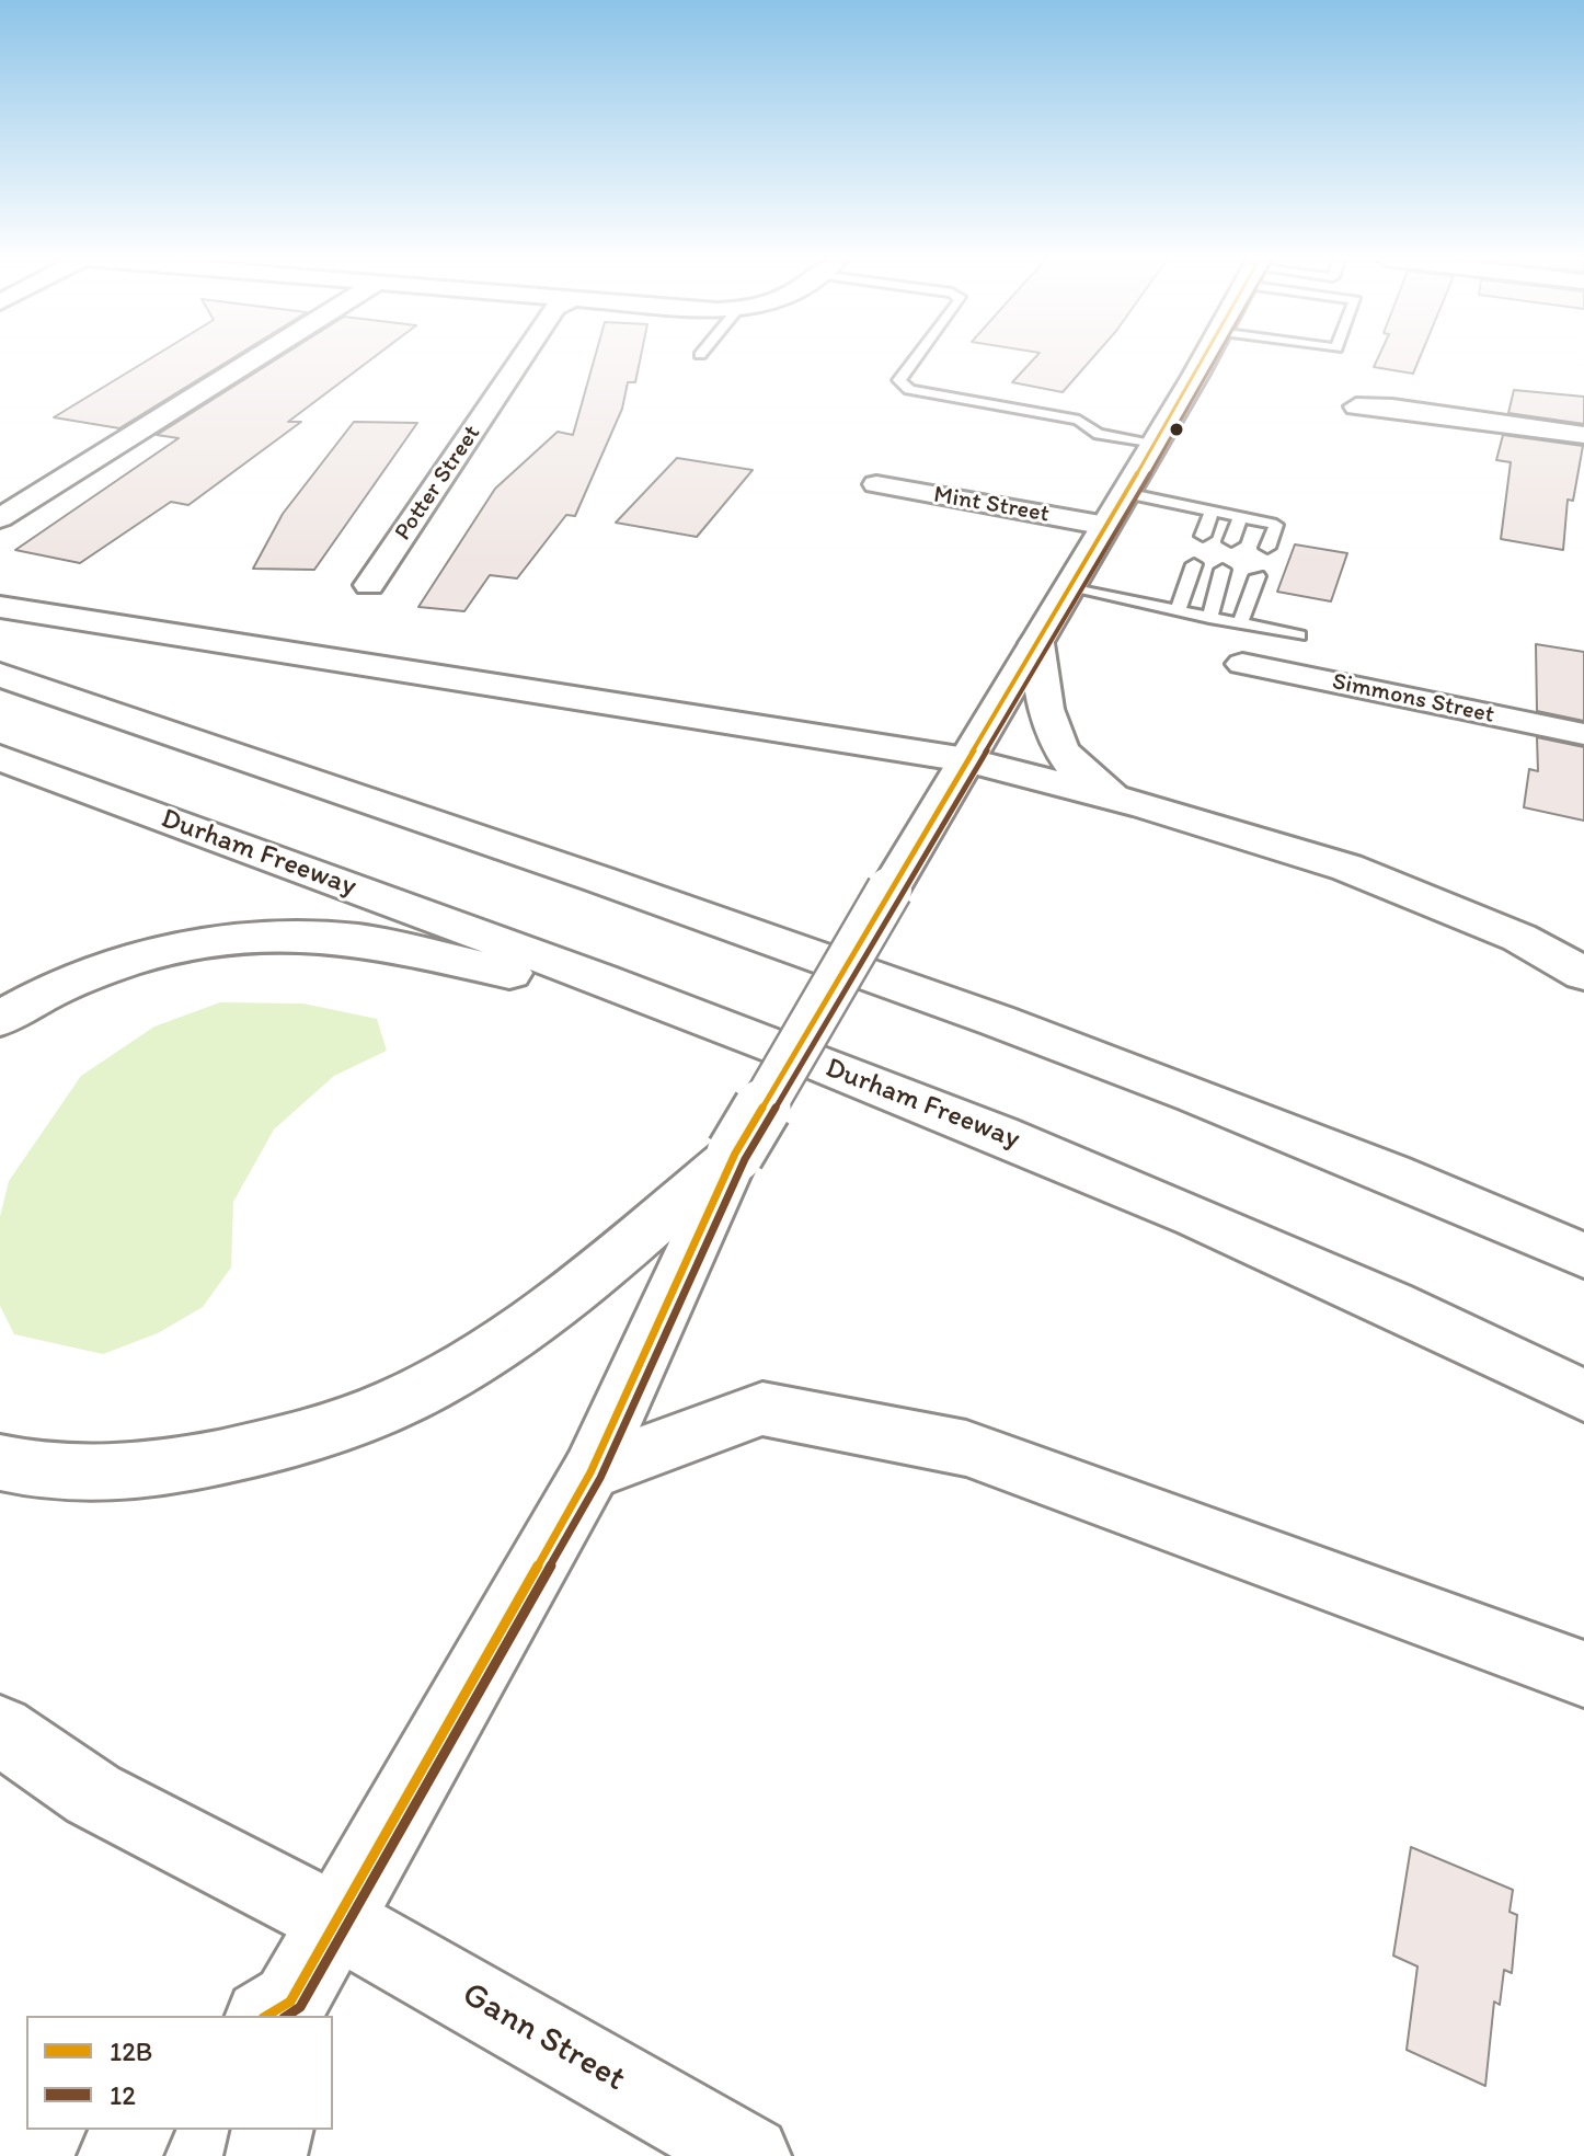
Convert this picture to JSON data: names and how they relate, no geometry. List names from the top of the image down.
{
  "streets": {
    "main road": ["Durham Freeway", "Gann Street"],
    "street": ["Potter Street", "Mint Street", "Simmons Street"]
  },
  "lines": ["transit line 12B", "transit line 12"],
  "legend": ["12B", "12"]
}
